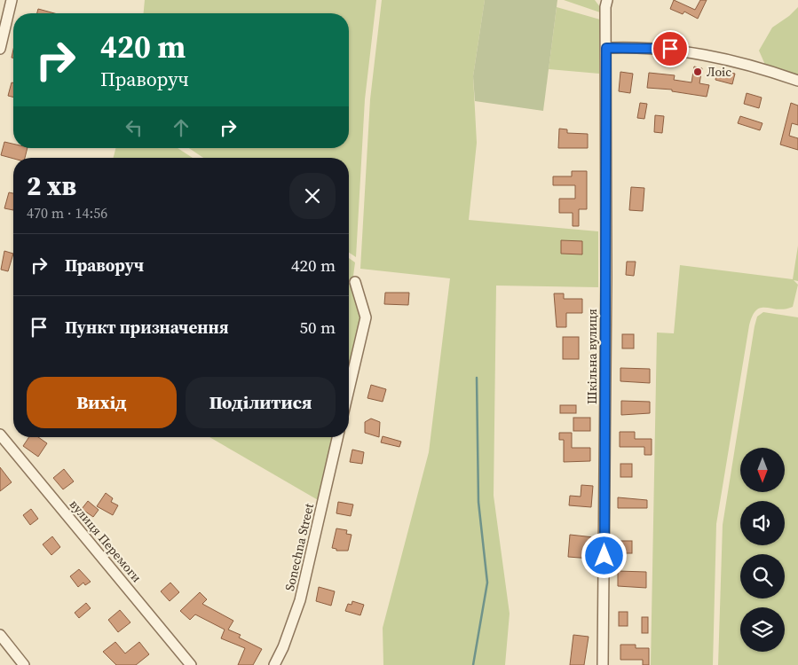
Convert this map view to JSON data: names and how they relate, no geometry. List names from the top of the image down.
{
  "streets": {
    "street": ["Шкільна вулиця", "вулиця Перемоги", "Sonechna Street"]
  },
  "places": ["Лоіс"],
  "north": "bottom",
  "page": {
    "turn": ["420 m", "Праворуч"],
    "heading": ["2 хв", "470 m · 14:56"],
    "list": [
      {
        "name": "Праворуч",
        "value": "420 m"
      },
      {
        "name": "Пункт призначення",
        "value": "50 m"
      }
    ],
    "buttons": ["Вихід", "Поділитися"]
  }
}
